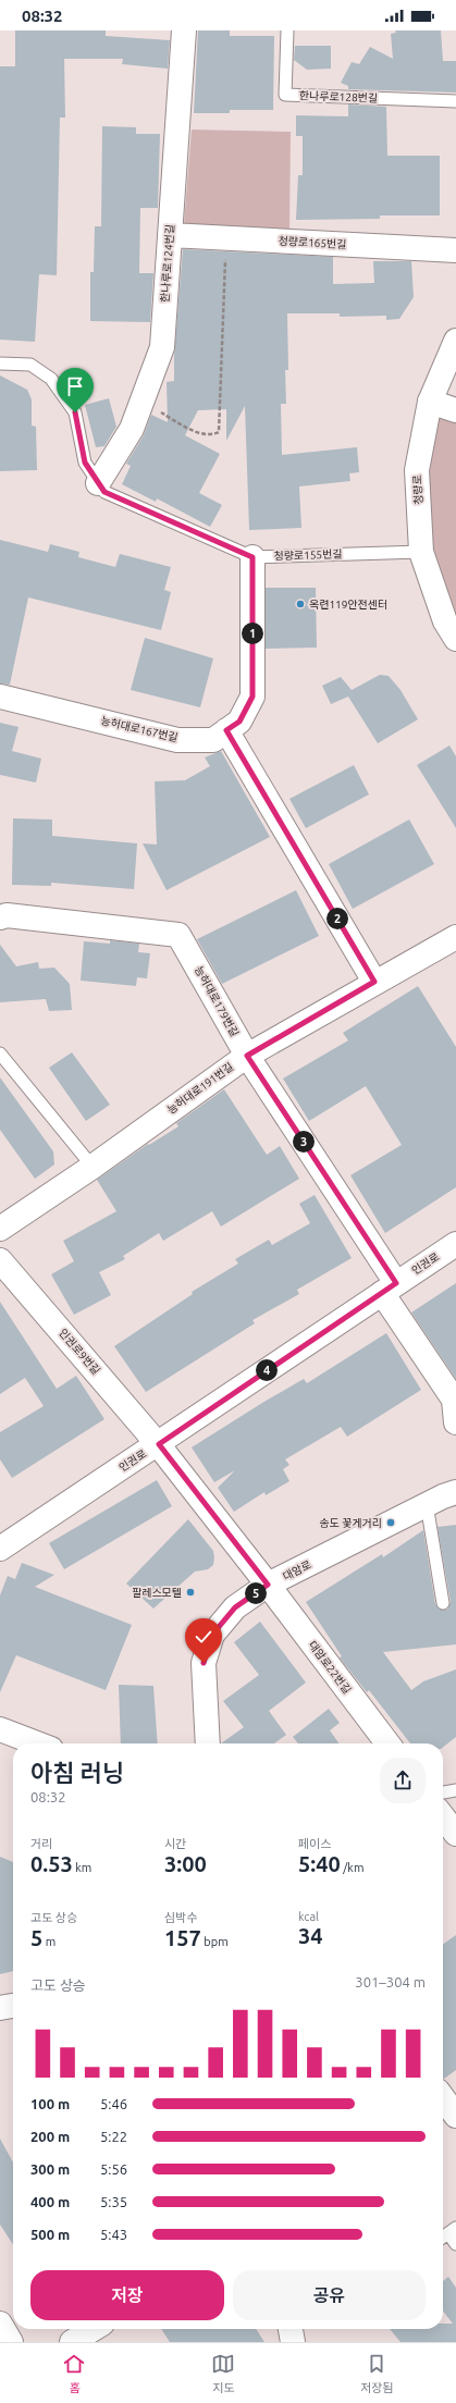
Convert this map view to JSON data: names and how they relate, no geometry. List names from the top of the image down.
{
  "streets": {
    "street": [
      "청량로165번길",
      "한나루로124번길",
      "청량로",
      "능허대로167번길",
      "능허대로179번길",
      "능허대로191번길",
      "인권로",
      "인권로9번길",
      "대암로",
      "대암로22번길"
    ],
    "lane": ["한나루로128번길", "청량로155번길"]
  },
  "crossings": [
    ["청량로165번길", "한나루로124번길"],
    ["한나루로124번길", "청량로155번길"],
    ["청량로", "청량로155번길"],
    ["청량로155번길", "능허대로167번길"],
    ["능허대로179번길", "능허대로191번길"],
    ["능허대로179번길", "인권로"],
    ["인권로", "인권로9번길"],
    ["인권로9번길", "대암로"],
    ["인권로9번길", "대암로22번길"],
    ["대암로", "대암로22번길"]
  ],
  "places": ["옥련119안전센터", "송도 꽃게거리", "팔레스모텔"],
  "page": {
    "status": "08:32",
    "pins": [
      "1",
      "2",
      "3",
      "4",
      "5"
    ],
    "heading": ["아침 러닝", "08:32"],
    "stats": [
      ["거리", "0.53 km"],
      ["시간", "3:00"],
      ["페이스", "5:40 /km"],
      ["고도 상승", "5 m"],
      ["심박수", "157 bpm"],
      ["kcal", "34"]
    ],
    "chart": ["고도 상승", "301–304 m"],
    "list": [
      {
        "name": "100 m",
        "note": "5:46"
      },
      {
        "name": "200 m",
        "note": "5:22"
      },
      {
        "name": "300 m",
        "note": "5:56"
      },
      {
        "name": "400 m",
        "note": "5:35"
      },
      {
        "name": "500 m",
        "note": "5:43"
      }
    ],
    "buttons": ["저장", "공유"],
    "tabs": ["홈", "지도", "저장됨"]
  }
}
